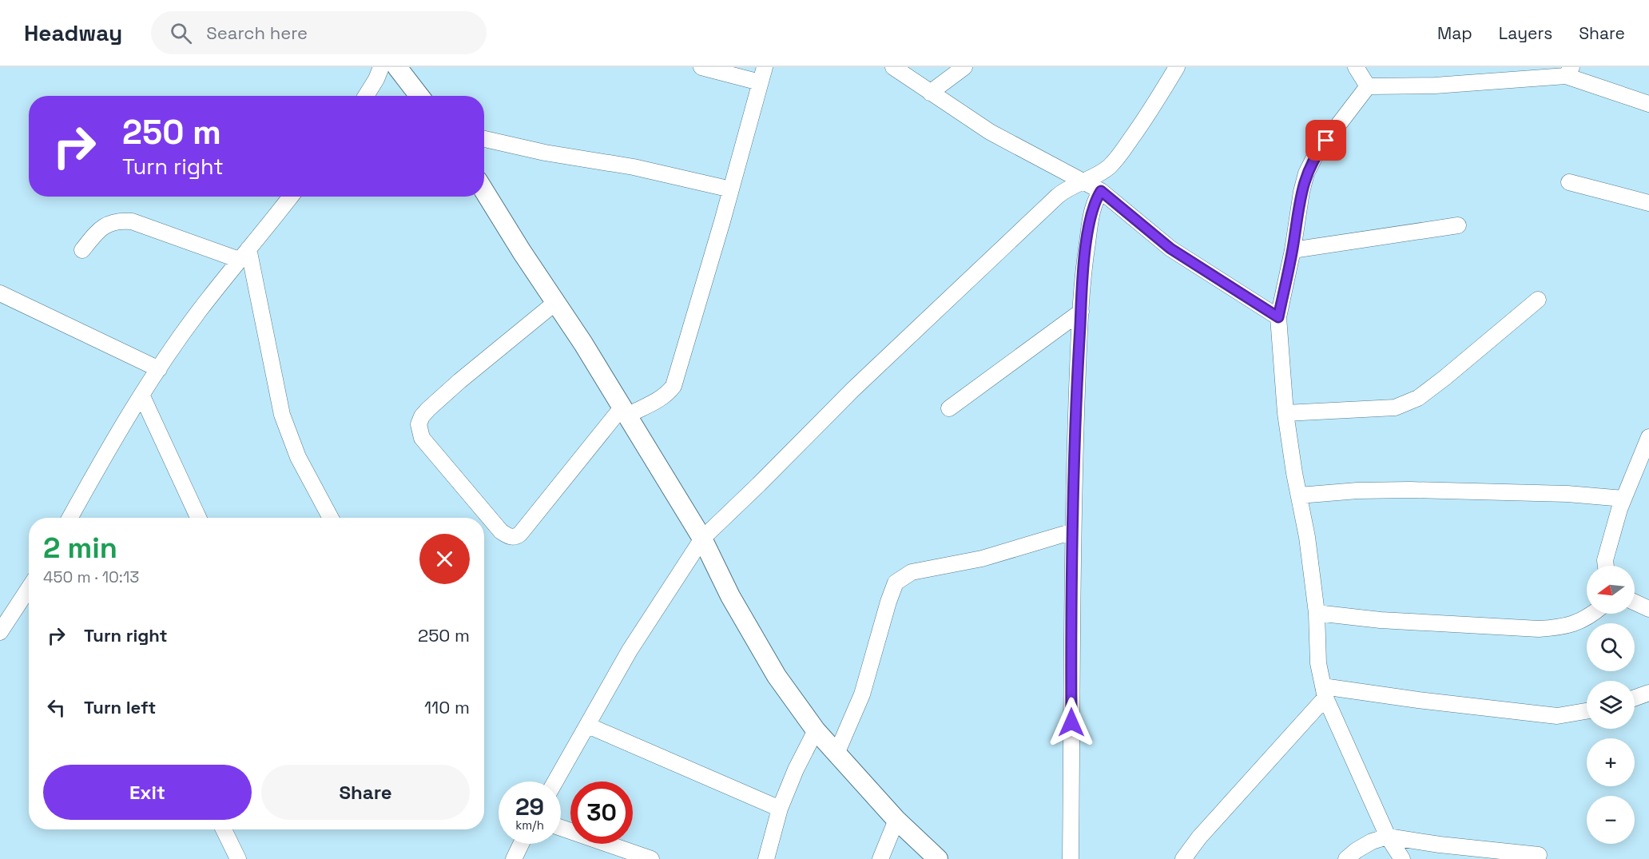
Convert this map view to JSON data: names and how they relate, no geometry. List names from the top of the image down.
{
  "north": "left",
  "page": {
    "header": "Headway",
    "search": "Search here",
    "nav": ["Map", "Layers", "Share"],
    "turn": ["250 m", "Turn right"],
    "heading": ["2 min", "450 m · 10:13"],
    "map_buttons": ["+", "−"],
    "list": [
      {
        "name": "Turn right",
        "value": "250 m"
      },
      {
        "name": "Turn left",
        "value": "110 m"
      }
    ],
    "buttons": ["Exit", "Share"],
    "speed": "29 km/h",
    "limit": "30"
  }
}
